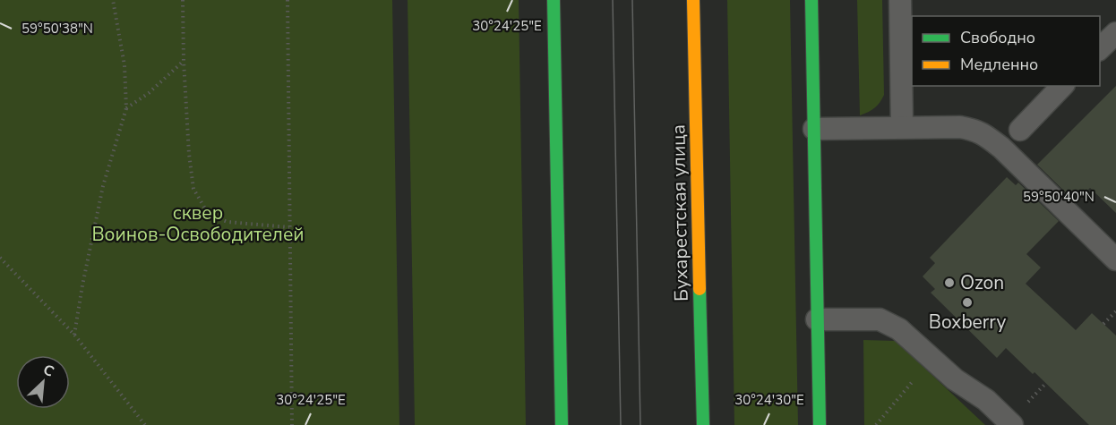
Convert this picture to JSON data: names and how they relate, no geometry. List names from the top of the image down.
{
  "streets": {
    "main road": ["Бухарестская улица"]
  },
  "parks": ["сквер Воинов-Освободителей"],
  "places": ["Ozon", "Boxberry"],
  "legend": ["Свободно", "Медленно"],
  "north": "top right",
  "coordinates": [
    "30°24'25\"E",
    "59°50'38\"N",
    "59°50'40\"N",
    "30°24'30\"E"
  ]
}
